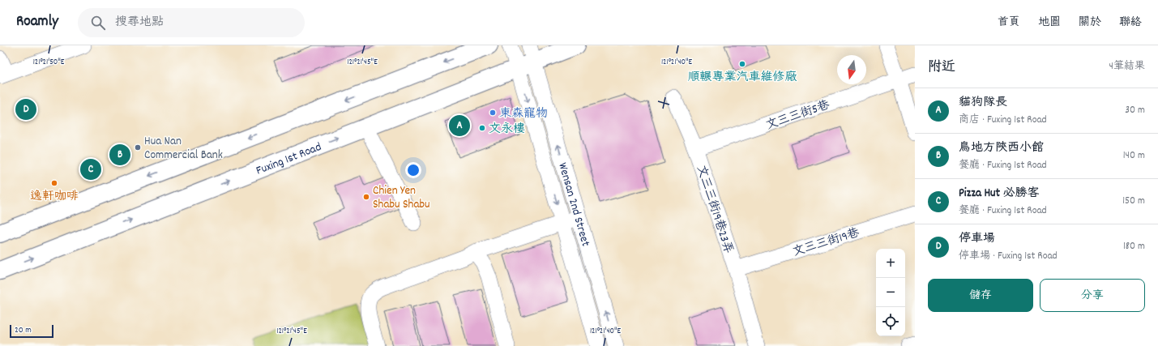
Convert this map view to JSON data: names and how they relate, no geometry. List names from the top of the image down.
{
  "streets": {
    "main road": ["Fuxing 1st Road"],
    "street": [
      "文三三街5巷",
      "Wensan 2nd Street",
      "文三三街19巷23弄",
      "文三三街19巷"
    ]
  },
  "crossings": [
    ["文三三街5巷", "文三三街19巷23弄"],
    ["Fuxing 1st Road", "Wensan 2nd Street"],
    ["文三三街19巷23弄", "文三三街19巷"]
  ],
  "places": [
    "順輾專業汽車維修廠",
    "東森寵物",
    "文永樓",
    "Hua Nan Commercial Bank",
    "逸軒咖啡",
    "Chien Yen Shabu Shabu"
  ],
  "scale_bar": "20 m",
  "north": "bottom",
  "page": {
    "header": "Roamly",
    "search": "搜尋地點",
    "nav": [
      "首頁",
      "地圖",
      "關於",
      "聯絡"
    ],
    "heading": ["附近", "4筆結果"],
    "list": [
      {
        "mark": "A",
        "name": "貓狗隊長",
        "note": "商店 · Fuxing 1st Road",
        "value": "30 m"
      },
      {
        "mark": "B",
        "name": "鳥地方陝西小館",
        "note": "餐廳 · Fuxing 1st Road",
        "value": "140 m"
      },
      {
        "mark": "C",
        "name": "Pizza Hut 必勝客",
        "note": "餐廳 · Fuxing 1st Road",
        "value": "150 m"
      },
      {
        "mark": "D",
        "name": "停車場",
        "note": "停車場 · Fuxing 1st Road",
        "value": "180 m"
      }
    ],
    "pins": [
      "D",
      "A",
      "B",
      "C"
    ],
    "map_buttons": ["+", "−"],
    "buttons": ["儲存", "分享"],
    "scale": "20 m"
  },
  "coordinates": ["121°21'50\"E", "121°21'45\"E", "121°21'40\"E"]
}
